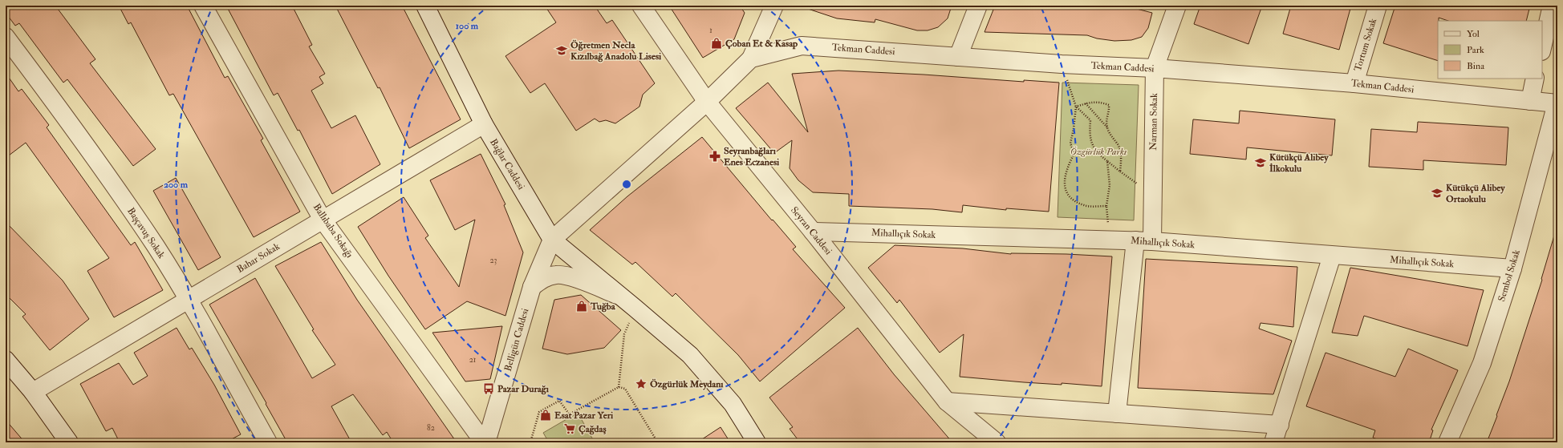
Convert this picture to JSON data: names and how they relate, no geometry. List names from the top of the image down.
{
  "streets": {
    "street": [
      "Tortum Sokak",
      "Tekman Caddesi",
      "Narman Sokak",
      "Bağlar Caddesi",
      "Ballıbaba Sokağı",
      "Seyran Caddesi",
      "Başçavuş Sokak",
      "Mihallıçık Sokak",
      "Bahar Sokak",
      "Sembol Sokak",
      "Belligün Caddesi"
    ]
  },
  "crossings": [
    ["Tortum Sokak", "Tekman Caddesi"],
    ["Tekman Caddesi", "Narman Sokak"],
    ["Tekman Caddesi", "Sembol Sokak"],
    ["Narman Sokak", "Mihallıçık Sokak"],
    ["Bağlar Caddesi", "Bahar Sokak"],
    ["Bağlar Caddesi", "Belligün Caddesi"],
    ["Ballıbaba Sokağı", "Bahar Sokak"],
    ["Ballıbaba Sokağı", "Belligün Caddesi"],
    ["Seyran Caddesi", "Mihallıçık Sokak"],
    ["Başçavuş Sokak", "Bahar Sokak"],
    ["Mihallıçık Sokak", "Sembol Sokak"]
  ],
  "parks": ["Özgürlük Parkı"],
  "places": {
    "shop": ["Çoban Et & Kasap", "Tuğba", "Esat Pazar Yeri"],
    "school or university": ["Öğretmen Necla Kızılbağ Anadolu Lisesi", "Kütükçü Alibey İlkokulu", "Kütükçü Alibey Ortaokulu"],
    "pharmacy": ["Seyranbağları Enes Eczanesi"],
    "place": ["Özgürlük Meydanı"],
    "bus stop": ["Pazar Durağı"],
    "supermarket": ["Çağdaş"]
  },
  "house_numbers": [
    "1",
    "23",
    "21",
    "82"
  ],
  "legend": ["Yol", "Park", "Bina"],
  "rings": ["100 m", "200 m"]
}
